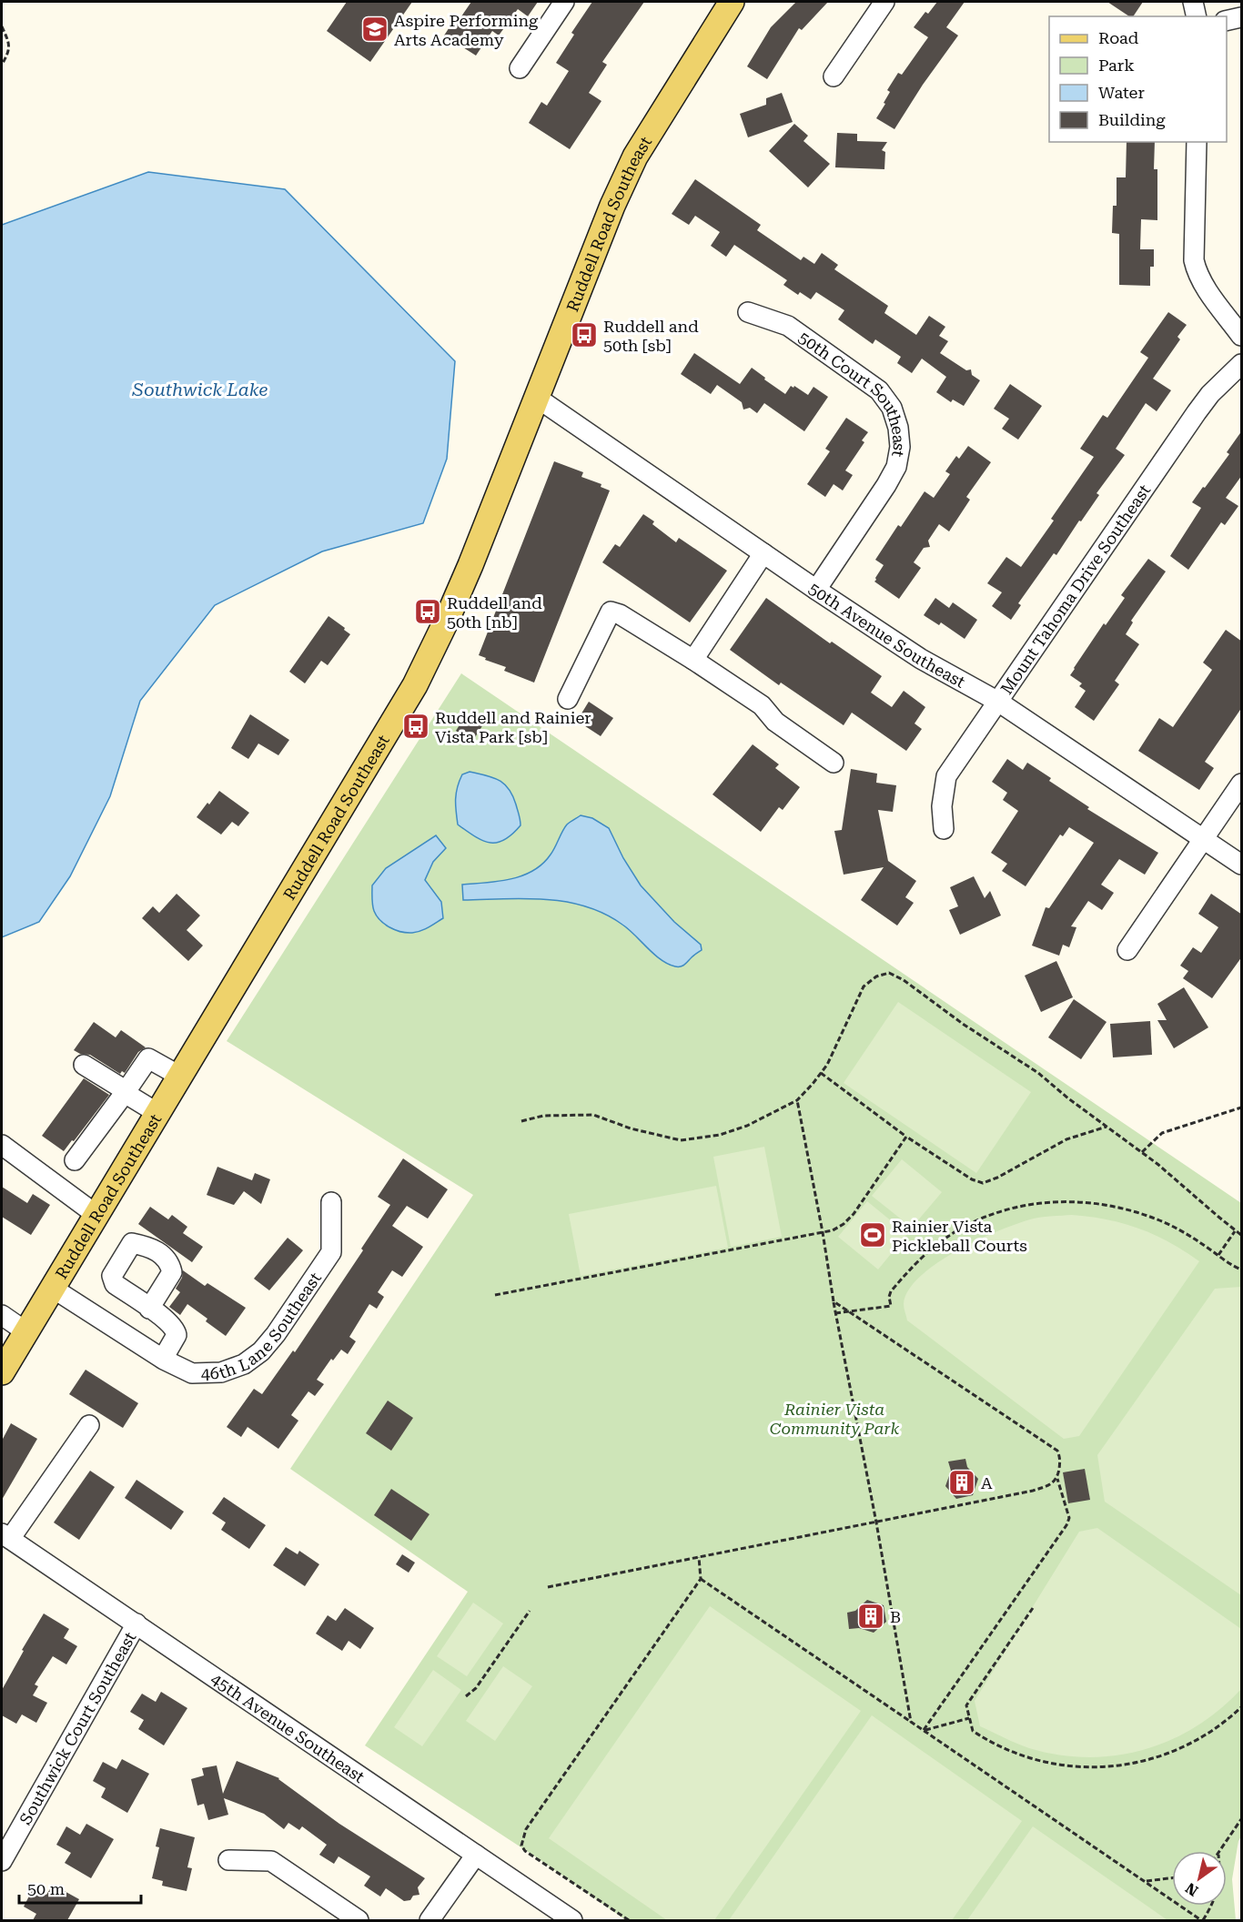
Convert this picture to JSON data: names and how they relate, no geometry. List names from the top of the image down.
{
  "streets": {
    "main road": ["Ruddell Road Southeast"],
    "street": [
      "50th Court Southeast",
      "Mount Tahoma Drive Southeast",
      "50th Avenue Southeast",
      "46th Lane Southeast",
      "45th Avenue Southeast",
      "Southwick Court Southeast"
    ]
  },
  "crossings": [
    ["Ruddell Road Southeast", "50th Avenue Southeast"],
    ["Ruddell Road Southeast", "46th Lane Southeast"],
    ["50th Court Southeast", "50th Avenue Southeast"],
    ["Mount Tahoma Drive Southeast", "50th Avenue Southeast"],
    ["45th Avenue Southeast", "Southwick Court Southeast"]
  ],
  "water": ["Southwick Lake"],
  "parks": ["Rainier Vista Community Park"],
  "places": {
    "school or university": ["Aspire Performing Arts Academy"],
    "bus stop": ["Ruddell and 50th [sb]", "Ruddell and 50th [nb]", "Ruddell and Rainier Vista Park [sb]"],
    "sports": ["Rainier Vista Pickleball Courts"],
    "building": ["A", "B"]
  },
  "legend": [
    "Road",
    "Park",
    "Water",
    "Building"
  ],
  "scale_bar": "50 m",
  "north": "bottom left"
}
